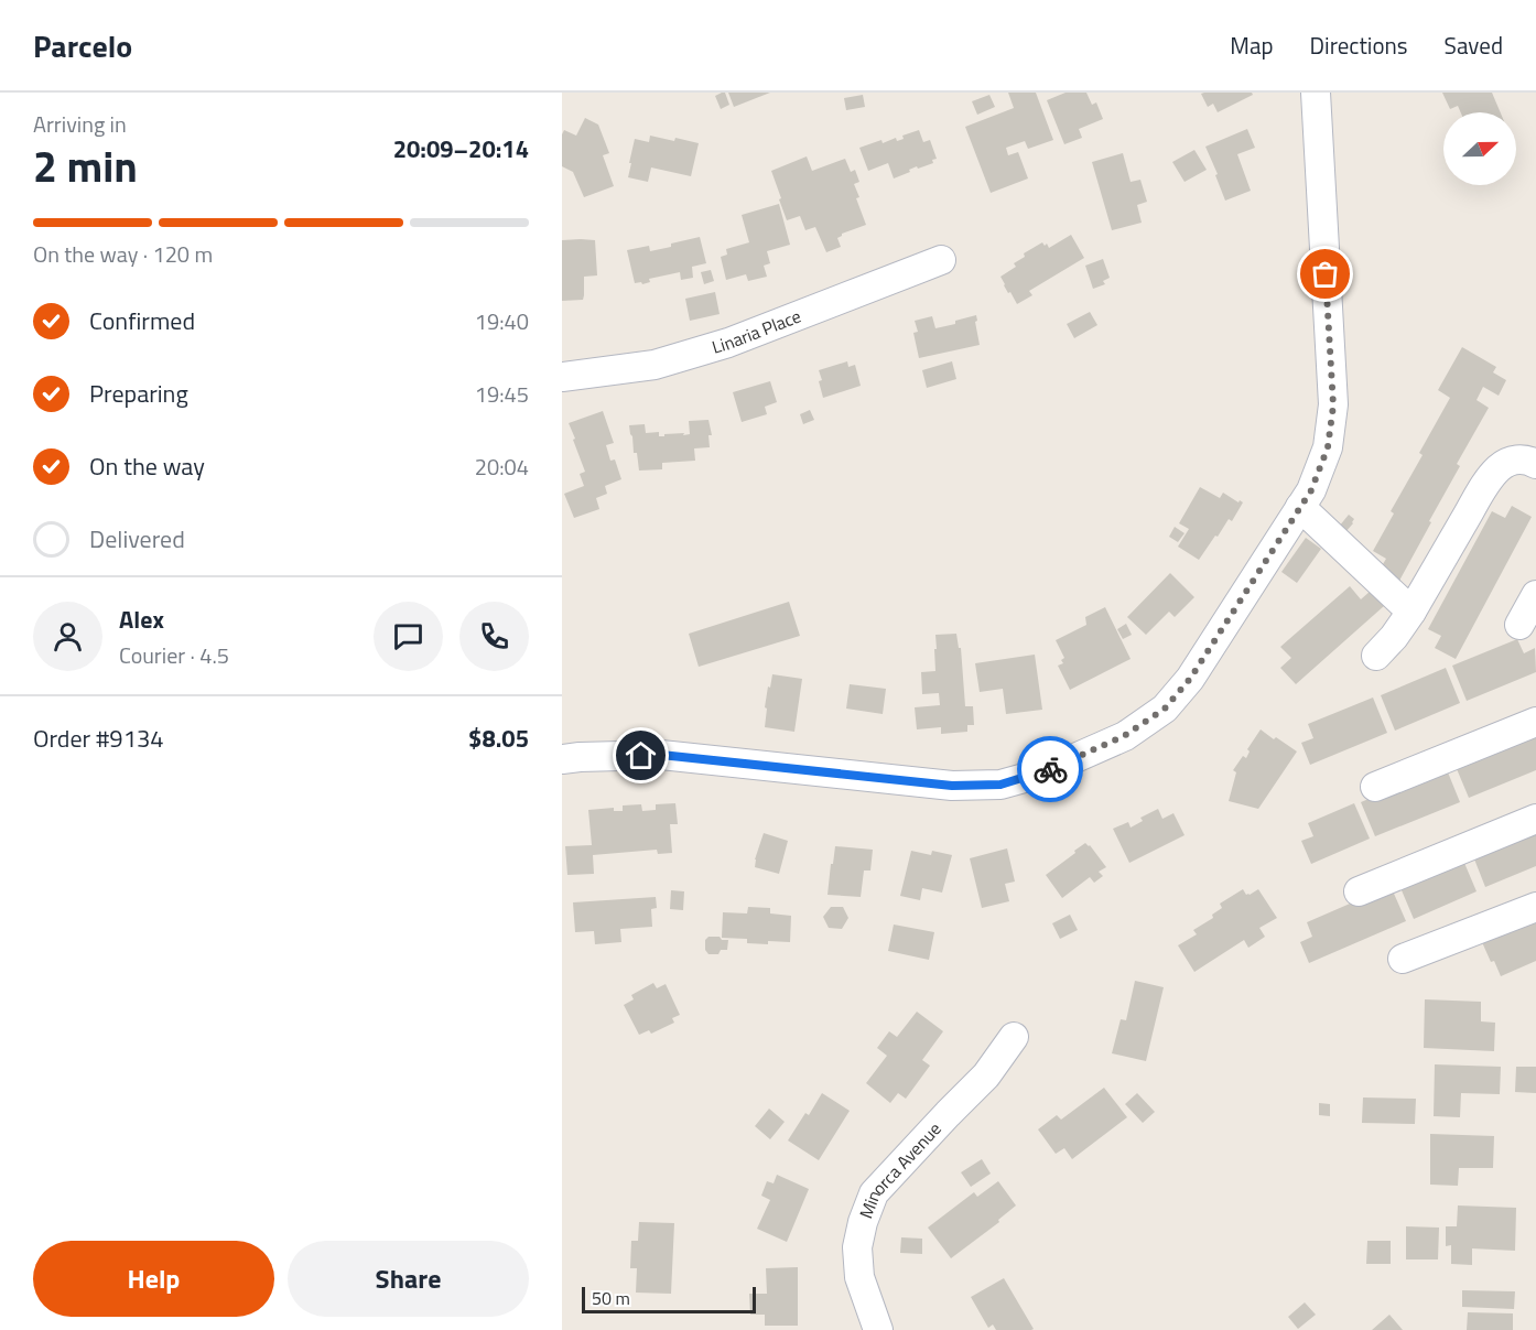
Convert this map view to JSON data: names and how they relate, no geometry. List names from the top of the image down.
{
  "streets": {
    "street": ["Linaria Place", "Minorca Avenue"]
  },
  "scale_bar": "50 m",
  "north": "right",
  "page": {
    "header": "Parcelo",
    "nav": ["Map", "Directions", "Saved"],
    "heading": ["2 min", "Arriving in", "20:09–20:14"],
    "panel": [
      "Alex",
      "Courier · 4.5",
      "Order #9134",
      "$8.05"
    ],
    "bar": "On the way · 120 m",
    "list": [
      ["Confirmed", "19:40"],
      ["Preparing", "19:45"],
      ["On the way", "20:04"],
      "Delivered"
    ],
    "buttons": ["Help", "Share"],
    "scale": "50 m"
  }
}
